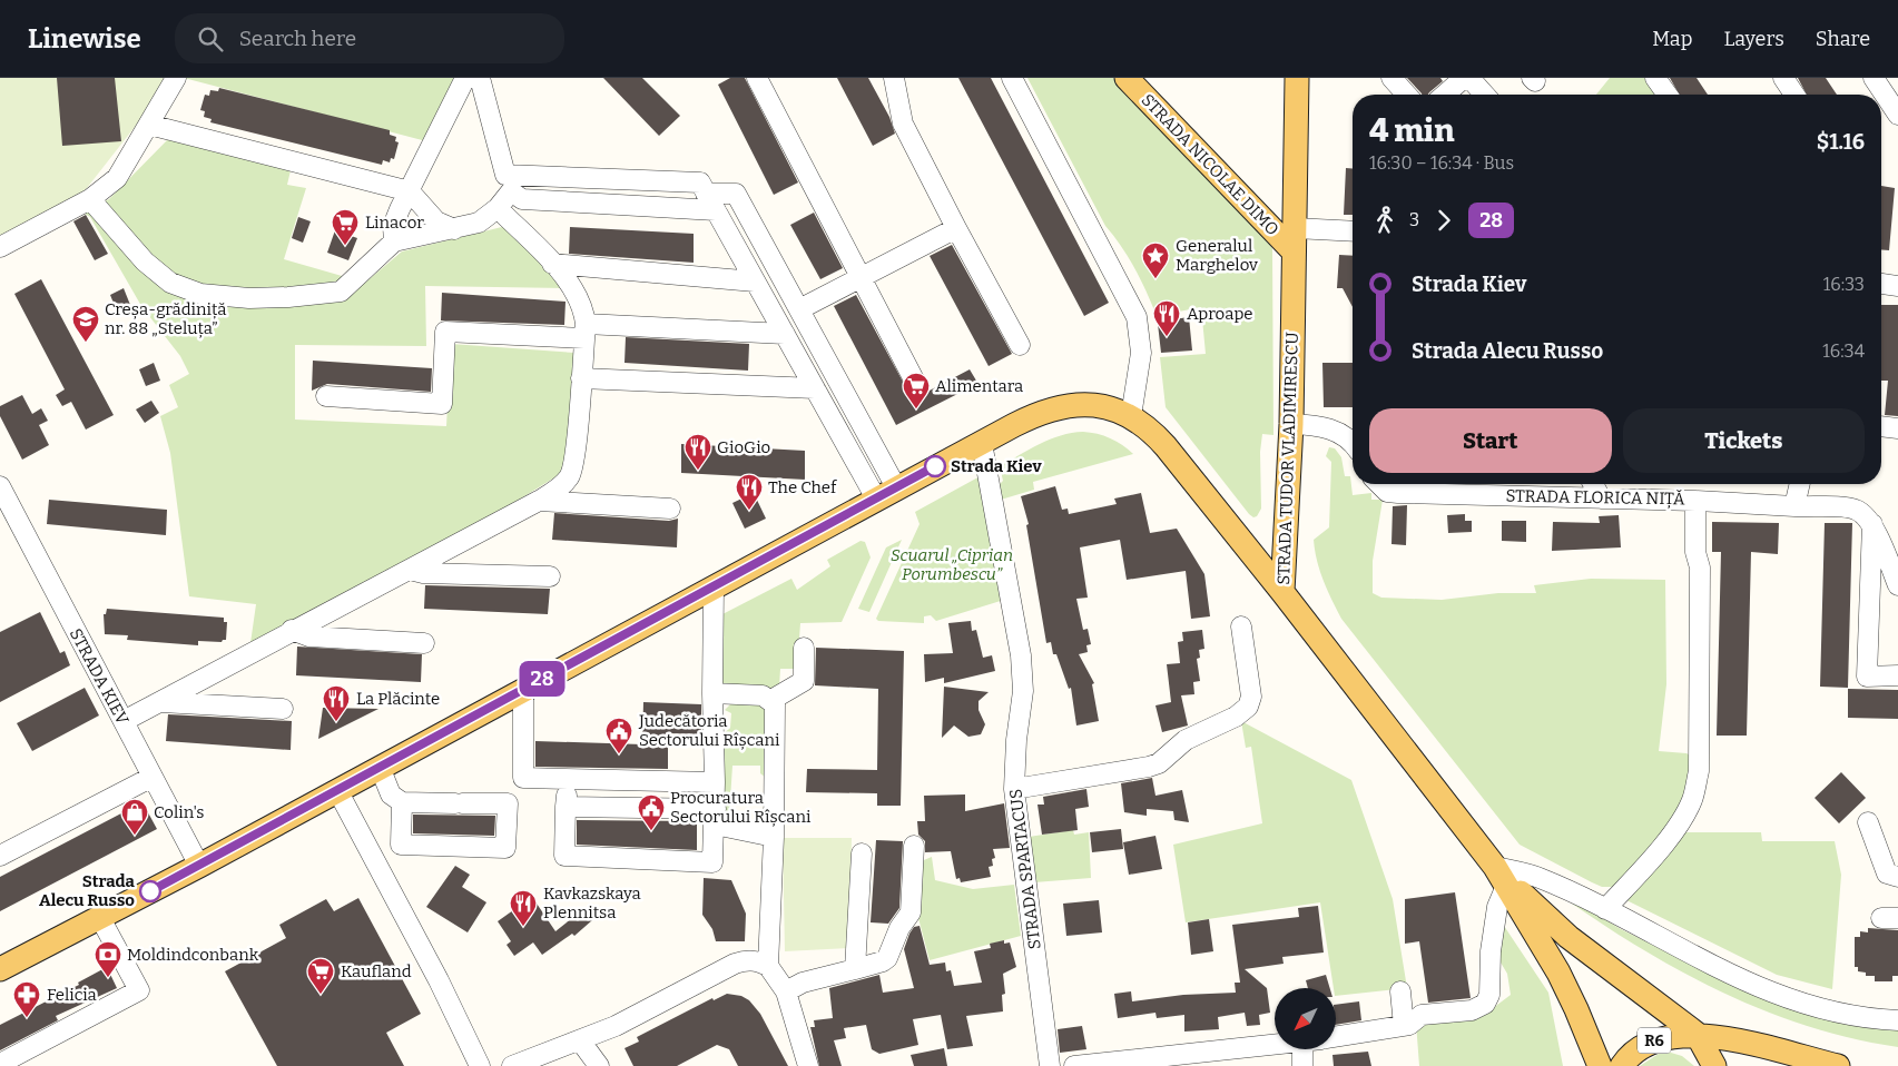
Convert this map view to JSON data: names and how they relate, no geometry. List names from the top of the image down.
{
  "streets": {
    "main road": ["STRADA NICOLAE DIMO", "STRADA TUDOR VLADIMIRESCU", "R6"],
    "street": ["STRADA FLORICA NIȚĂ", "STRADA KIEV", "STRADA SPARTACUS"]
  },
  "crossings": [
    ["STRADA NICOLAE DIMO", "STRADA TUDOR VLADIMIRESCU"],
    ["STRADA TUDOR VLADIMIRESCU", "R6"]
  ],
  "parks": ["Scuarul „Ciprian Porumbescu”"],
  "places": {
    "supermarket": ["Linacor", "Alimentara", "Kaufland"],
    "place": ["Generalul Marghelov"],
    "restaurant": [
      "Aproape",
      "GioGio",
      "The Chef",
      "La Plăcinte",
      "Kavkazskaya Plennitsa"
    ],
    "school or university": ["Creșa-grădiniță nr. 88 „Steluța”"],
    "other": ["Strada Kiev", "Strada Alecu Russo"],
    "public building": ["Judecătoria Sectorului Rîșcani", "Procuratura Sectorului Rîșcani"],
    "shop": ["Colin's"],
    "bank": ["Moldindconbank"],
    "pharmacy": ["Felicia"]
  },
  "lines": ["bus line 28"],
  "north": "bottom left",
  "page": {
    "header": "Linewise",
    "search": "Search here",
    "nav": ["Map", "Layers", "Share"],
    "on_map": "28",
    "heading": ["4 min", "16:30 – 16:34 · Bus", "$1.16"],
    "legs": ["3", "28"],
    "list": [
      {
        "name": "Strada Kiev",
        "value": "16:33"
      },
      {
        "name": "Strada Alecu Russo",
        "value": "16:34"
      }
    ],
    "buttons": ["Start", "Tickets"]
  }
}
